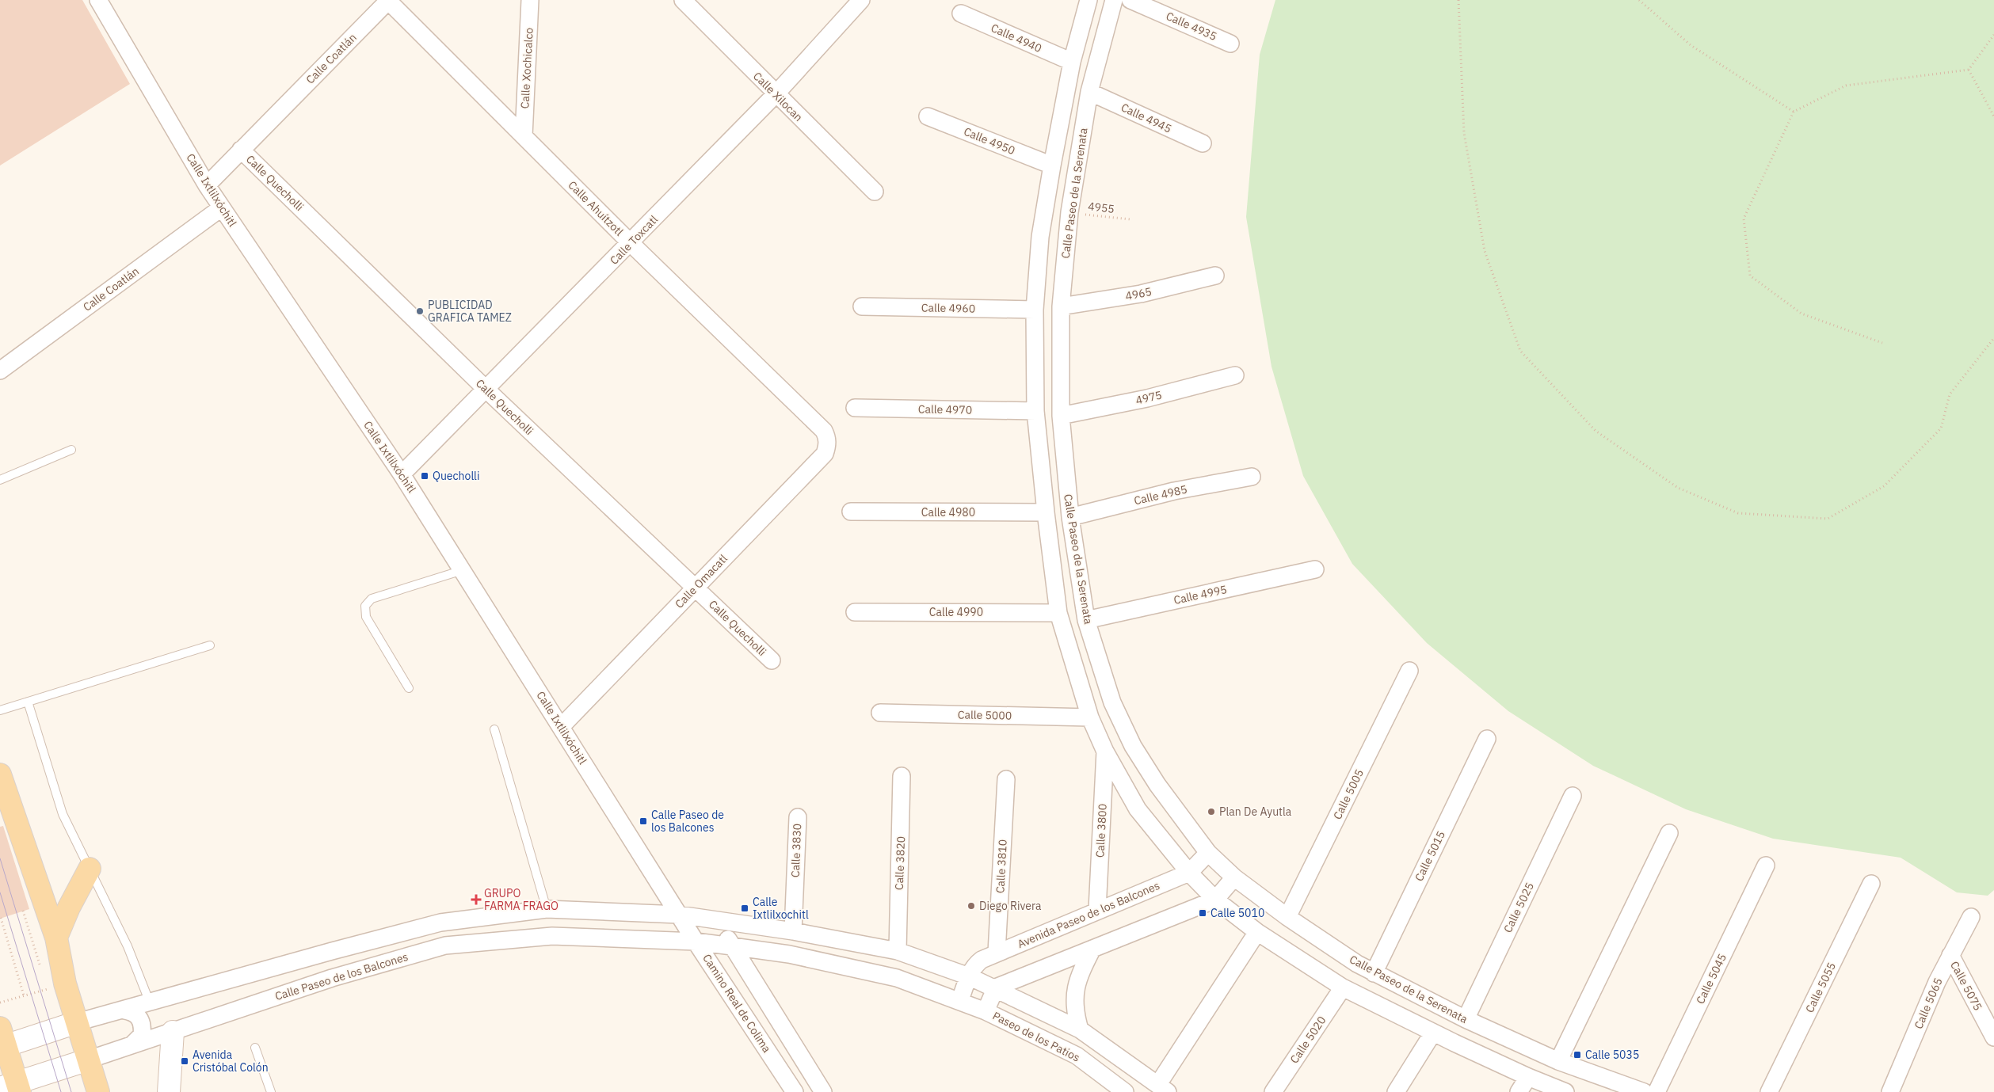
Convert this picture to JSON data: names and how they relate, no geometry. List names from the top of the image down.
{
  "streets": {
    "main road": ["Calle Paseo de los Balcones"],
    "street": [
      "Calle 4935",
      "Calle 4940",
      "Calle Coatlán",
      "Calle Xochicalco",
      "Calle Xilocan",
      "Calle 4945",
      "Calle 4950",
      "Calle Quecholli",
      "Calle Ixtlilxóchitl",
      "Calle Paseo de la Serenata",
      "Calle Ahuítzotl",
      "Calle Toxcatl",
      "4965",
      "Calle 4960",
      "4975",
      "Calle 4970",
      "Calle 4985",
      "Calle 4980",
      "Calle Omacatl",
      "Calle 4995",
      "Calle 4990",
      "Calle 5000",
      "Calle 5005",
      "Calle 3800",
      "Calle 3830",
      "Calle 5015",
      "Calle 3820",
      "Calle 3810",
      "Calle 5025",
      "Avenida Paseo de los Balcones",
      "Calle 5045",
      "Calle 5075",
      "Calle 5055",
      "Camino Real de Colima",
      "Calle 5065",
      "Paseo de los Patios",
      "Calle 5020"
    ],
    "path": ["4955"]
  },
  "crossings": [
    ["Calle Coatlán", "Calle Quecholli"],
    ["Calle Coatlán", "Calle Ixtlilxóchitl"],
    ["Calle Coatlán", "Calle Ahuítzotl"],
    ["Calle Xochicalco", "Calle Ahuítzotl"],
    ["Calle Xilocan", "Calle Toxcatl"],
    ["Calle 4945", "Calle Paseo de la Serenata"],
    ["Calle Quecholli", "Calle Toxcatl"],
    ["Calle Quecholli", "Calle Omacatl"],
    ["Calle Ixtlilxóchitl", "Calle Toxcatl"],
    ["Calle Ixtlilxóchitl", "Calle Omacatl"],
    ["Calle Ixtlilxóchitl", "Camino Real de Colima"],
    ["Calle Paseo de la Serenata", "4955"],
    ["Calle Paseo de la Serenata", "4965"],
    ["Calle Paseo de la Serenata", "4975"],
    ["Calle Paseo de la Serenata", "Calle 4985"],
    ["Calle Paseo de la Serenata", "Calle 4995"],
    ["Calle Paseo de la Serenata", "Calle 5005"],
    ["Calle Paseo de la Serenata", "Calle 5015"],
    ["Calle Paseo de la Serenata", "Calle 5025"],
    ["Calle Paseo de la Serenata", "Avenida Paseo de los Balcones"],
    ["Calle Ahuítzotl", "Calle Toxcatl"],
    ["Calle Ahuítzotl", "Calle Omacatl"],
    ["Calle 3800", "Avenida Paseo de los Balcones"],
    ["Calle 3810", "Avenida Paseo de los Balcones"],
    ["Calle Paseo de los Balcones", "Camino Real de Colima"],
    ["Calle 5075", "Calle 5065"]
  ],
  "places": {
    "other": ["PUBLICIDAD GRAFICA TAMEZ", "Plan De Ayutla", "Diego Rivera"],
    "transit": [
      "Quecholli",
      "Calle Paseo de los Balcones",
      "Calle Ixtlilxochitl",
      "Calle 5010",
      "Calle 5035",
      "Avenida Cristóbal Colón"
    ],
    "health": ["GRUPO FARMA FRAGO"]
  }
}
